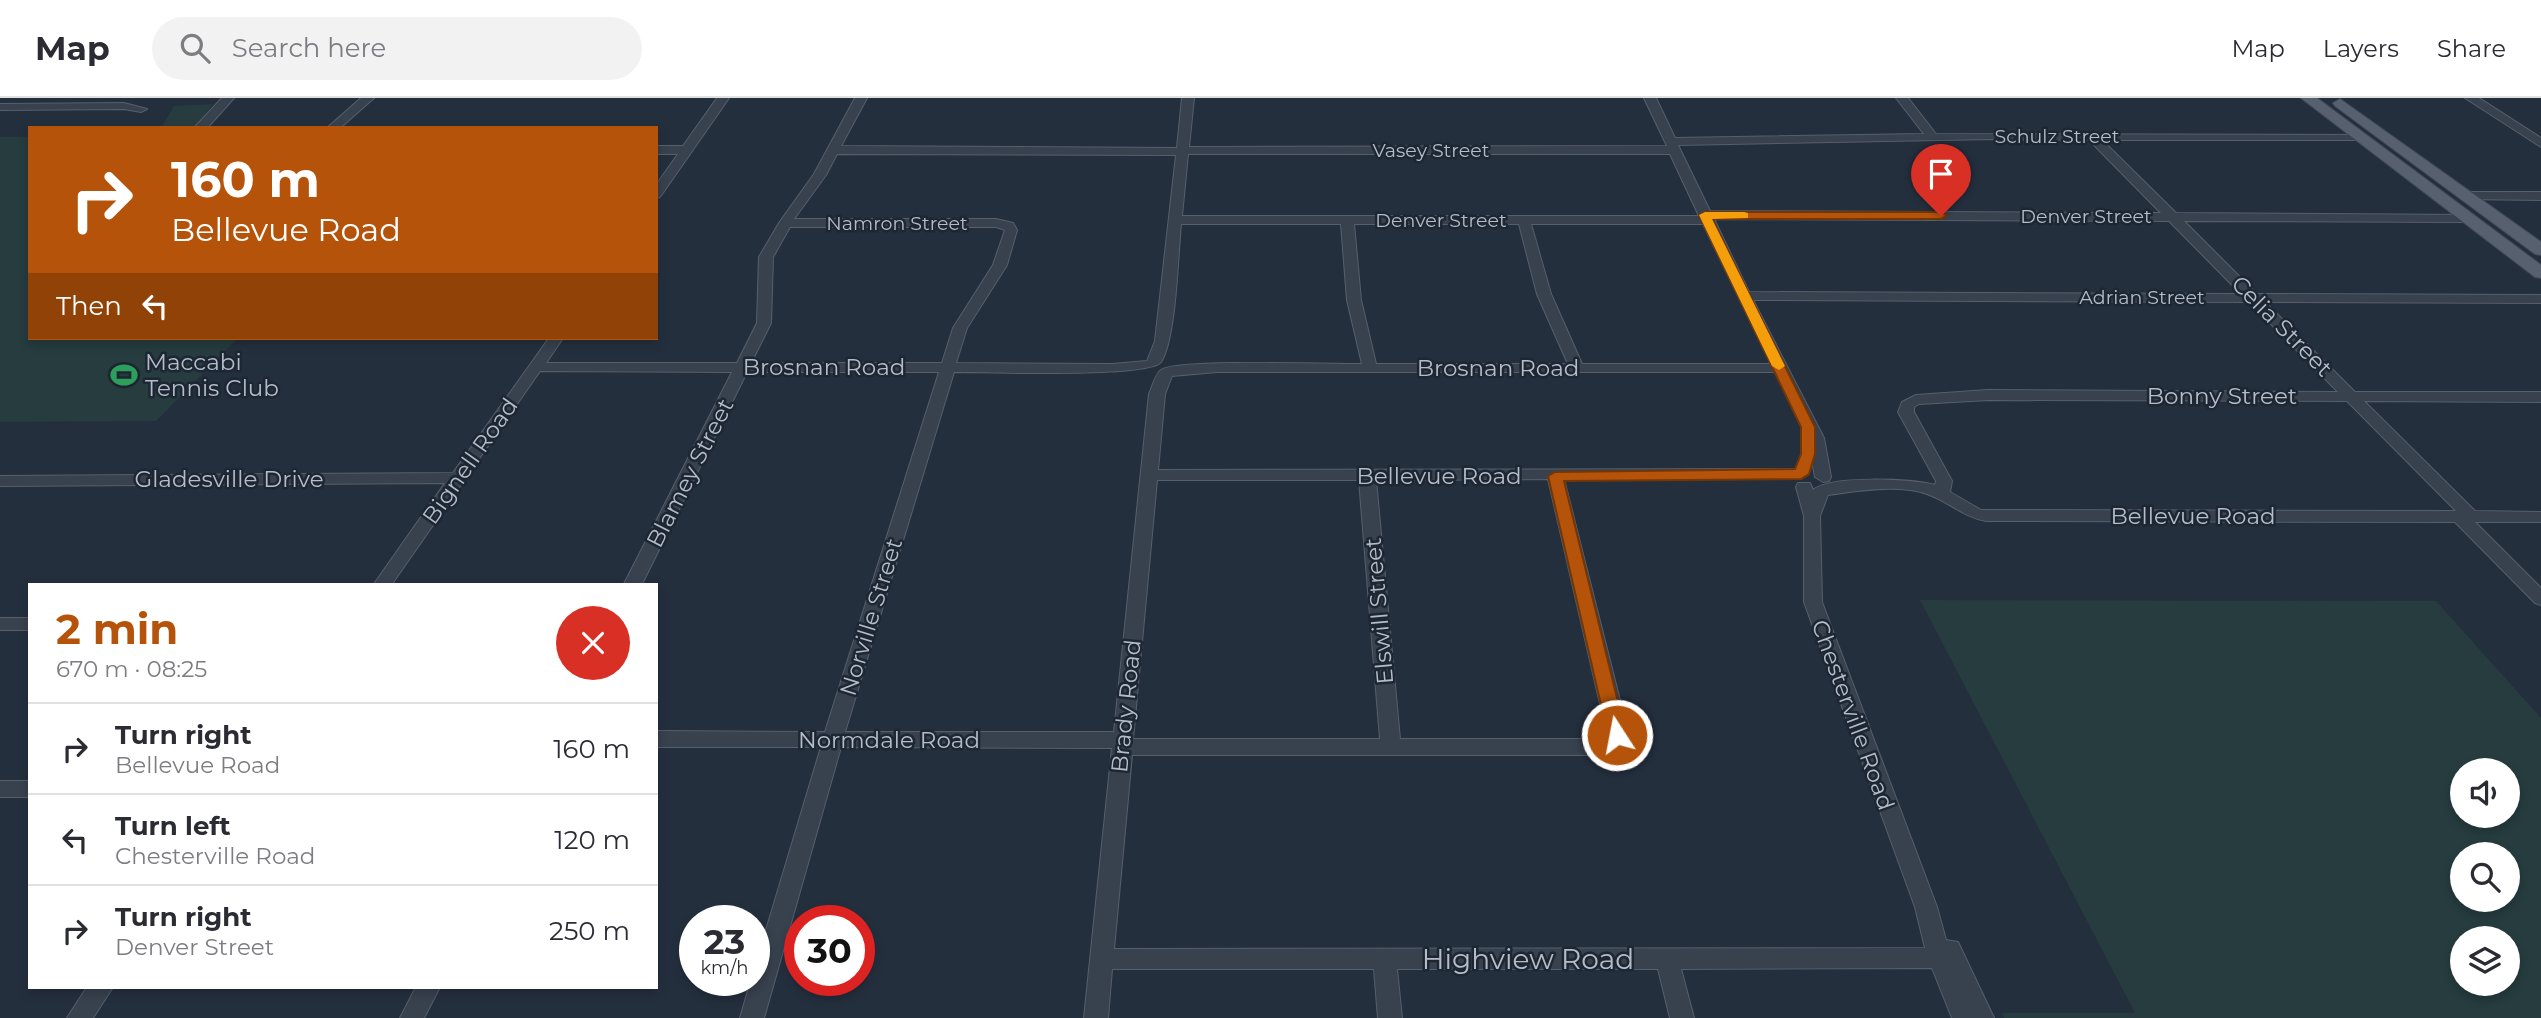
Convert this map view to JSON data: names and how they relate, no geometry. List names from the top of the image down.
{
  "streets": {
    "street": [
      "Schulz Street",
      "Vasey Street",
      "Denver Street",
      "Namron Street",
      "Adrian Street",
      "Celia Street",
      "Brosnan Road",
      "Bonny Street",
      "Bignell Road",
      "Blamey Street",
      "Bellevue Road",
      "Gladesville Drive",
      "Elswill Street",
      "Norville Street",
      "Brady Road",
      "Chesterville Road",
      "Normdale Road",
      "Highview Road"
    ]
  },
  "crossings": [
    ["Schulz Street", "Vasey Street"],
    ["Schulz Street", "Celia Street"],
    ["Schulz Street", "Chesterville Road"],
    ["Vasey Street", "Blamey Street"],
    ["Vasey Street", "Chesterville Road"],
    ["Denver Street", "Celia Street"],
    ["Denver Street", "Chesterville Road"],
    ["Namron Street", "Blamey Street"],
    ["Namron Street", "Norville Street"],
    ["Adrian Street", "Celia Street"],
    ["Adrian Street", "Chesterville Road"],
    ["Celia Street", "Bonny Street"],
    ["Celia Street", "Bellevue Road"],
    ["Brosnan Road", "Bignell Road"],
    ["Brosnan Road", "Blamey Street"],
    ["Brosnan Road", "Norville Street"],
    ["Brosnan Road", "Brady Road"],
    ["Brosnan Road", "Chesterville Road"],
    ["Bonny Street", "Bellevue Road"],
    ["Bignell Road", "Gladesville Drive"],
    ["Bellevue Road", "Elswill Street"],
    ["Bellevue Road", "Brady Road"],
    ["Bellevue Road", "Chesterville Road"],
    ["Bellevue Road", "Normdale Road"],
    ["Elswill Street", "Normdale Road"],
    ["Norville Street", "Normdale Road"],
    ["Brady Road", "Normdale Road"],
    ["Brady Road", "Highview Road"],
    ["Chesterville Road", "Highview Road"]
  ],
  "places": {
    "sports": ["Maccabi Tennis Club"]
  },
  "page": {
    "header": "Map",
    "search": "Search here",
    "nav": ["Map", "Layers", "Share"],
    "turn": ["160 m", "Bellevue Road"],
    "then": "Then",
    "heading": ["2 min", "670 m · 08:25"],
    "list": [
      {
        "name": "Turn right",
        "note": "Bellevue Road",
        "value": "160 m"
      },
      {
        "name": "Turn left",
        "note": "Chesterville Road",
        "value": "120 m"
      },
      {
        "name": "Turn right",
        "note": "Denver Street",
        "value": "250 m"
      }
    ],
    "speed": "23 km/h",
    "limit": "30"
  }
}
